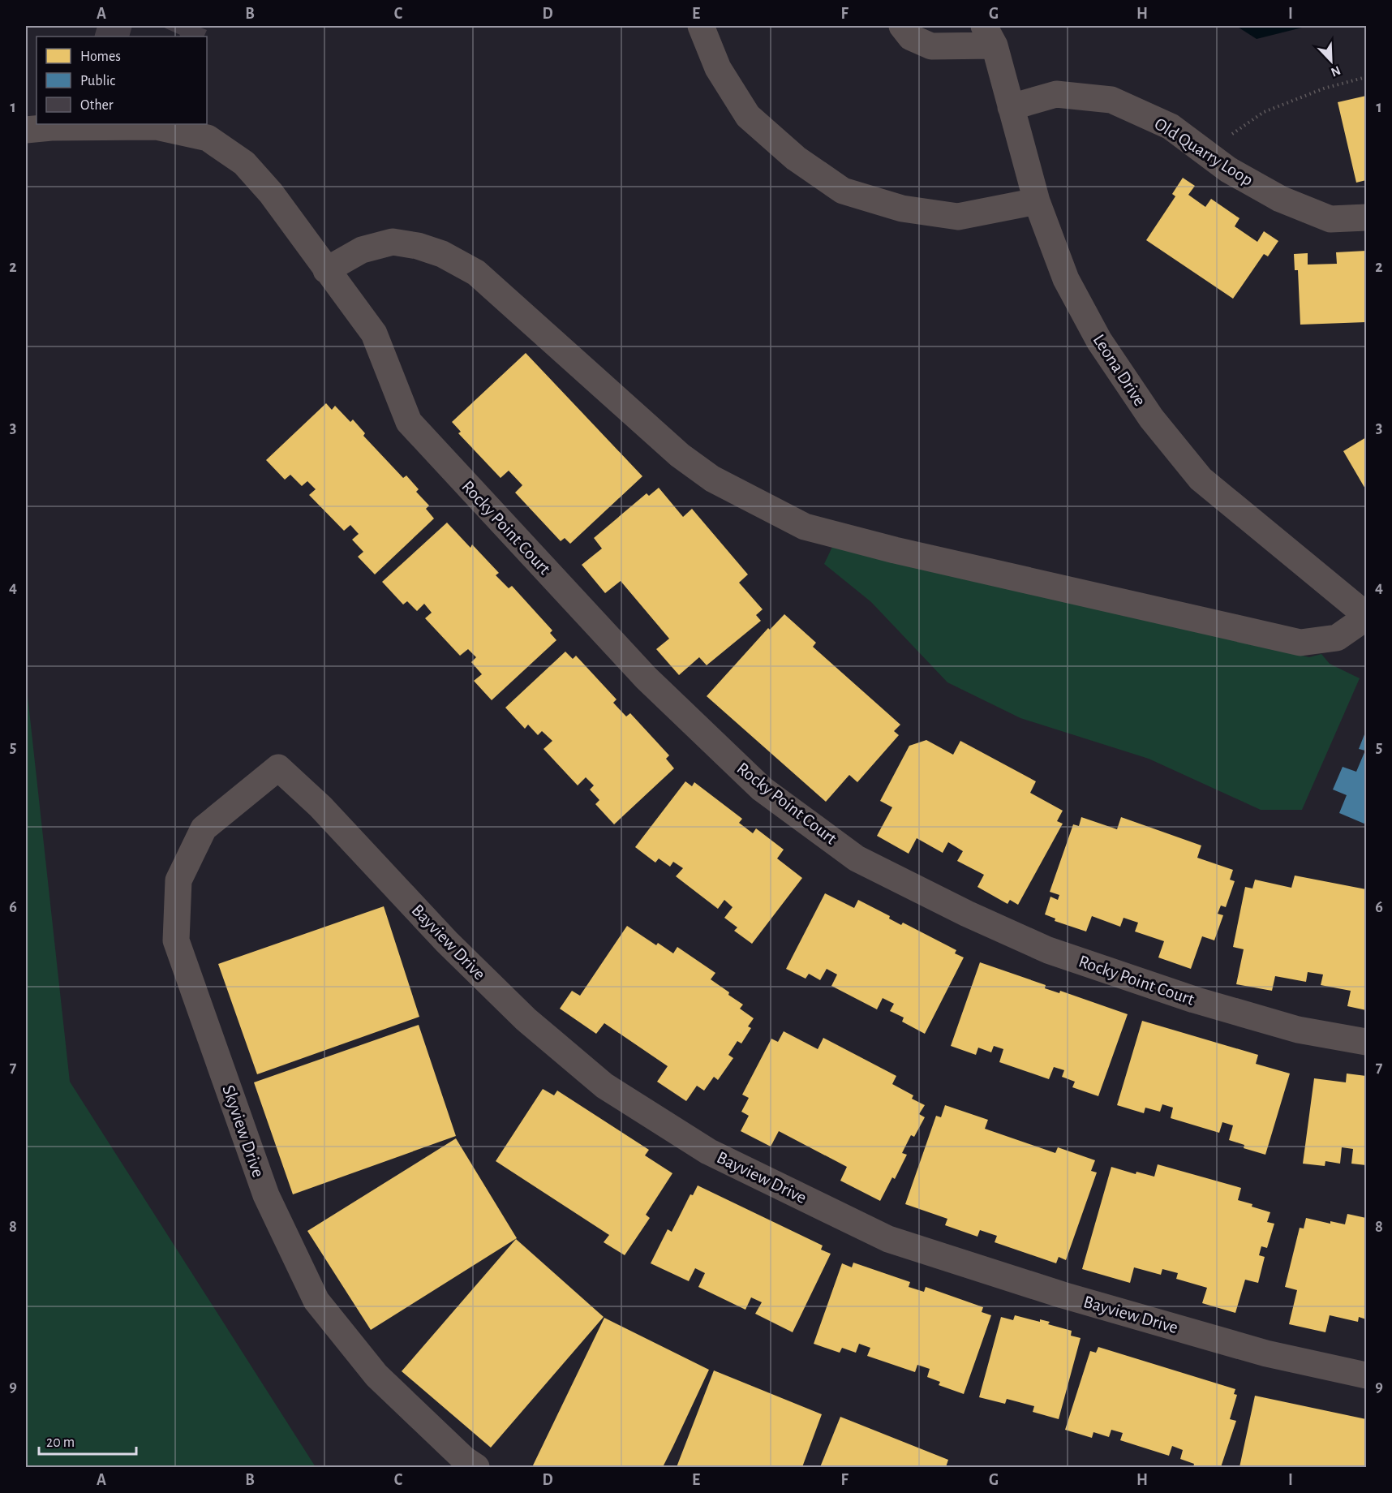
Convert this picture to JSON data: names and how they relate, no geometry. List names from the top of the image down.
{
  "streets": {
    "street": [
      "Old Quarry Loop",
      "Leona Drive",
      "Rocky Point Court",
      "Bayview Drive",
      "Skyview Drive"
    ]
  },
  "crossings": [
    ["Old Quarry Loop", "Leona Drive"],
    ["Bayview Drive", "Skyview Drive"]
  ],
  "legend": ["Homes", "Public", "Other"],
  "scale_bar": "20 m",
  "north": "bottom right",
  "grid": {
    "columns": [
      "A",
      "B",
      "C",
      "D",
      "E",
      "F",
      "G",
      "H",
      "I"
    ],
    "rows": [
      "1",
      "2",
      "3",
      "4",
      "5",
      "6",
      "7",
      "8",
      "9"
    ]
  }
}
